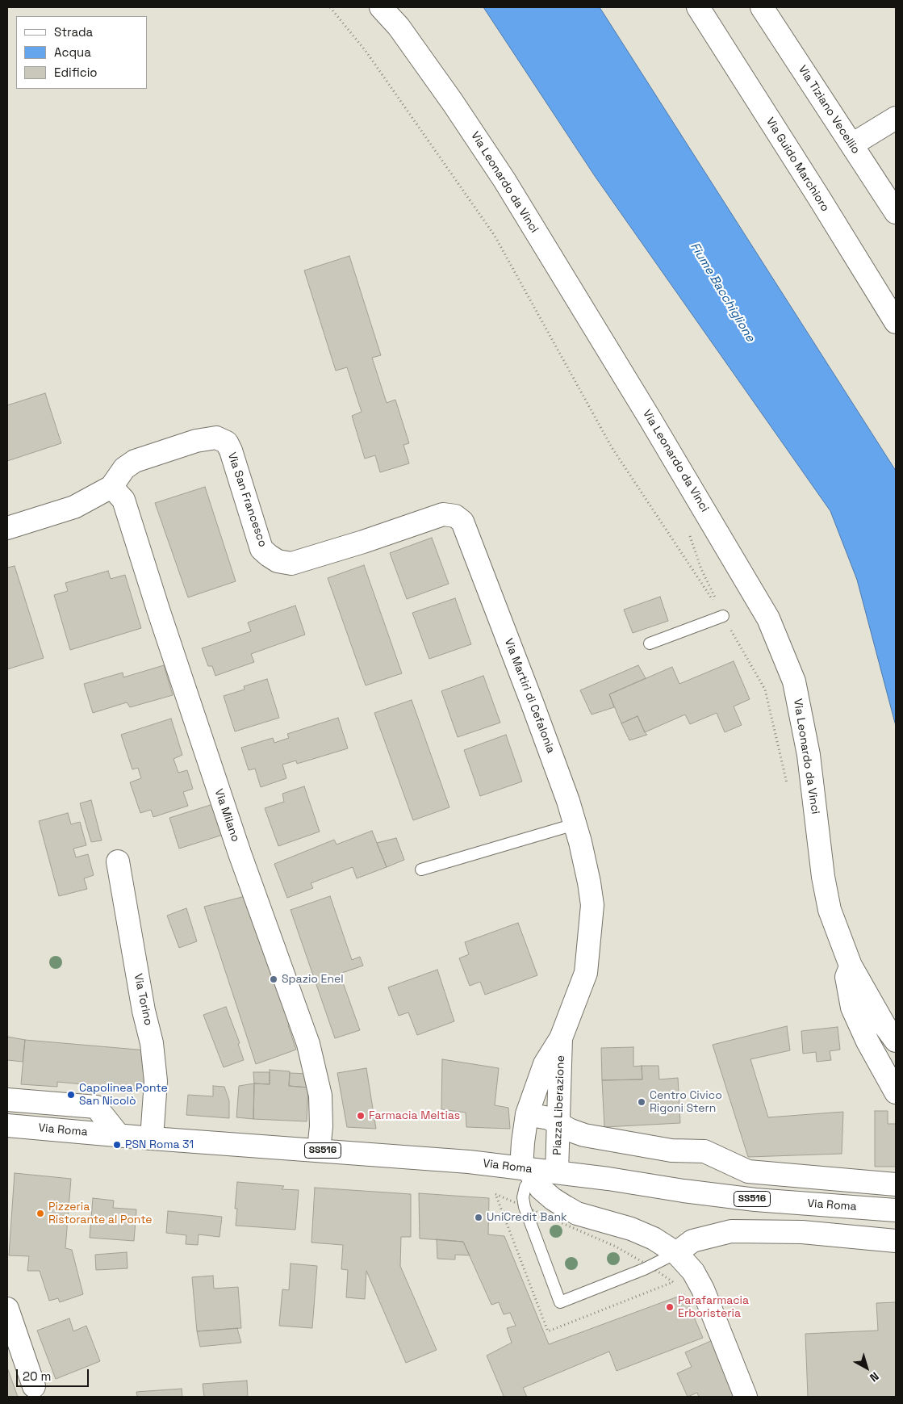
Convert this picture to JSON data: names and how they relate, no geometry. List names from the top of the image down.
{
  "streets": {
    "street": [
      "Via Tiziano Vecellio",
      "Via Guido Marchioro",
      "Via Leonardo da Vinci",
      "Via San Francesco",
      "Via Martiri di Cefalonia",
      "Via Milano",
      "Via Torino",
      "Piazza Liberazione",
      "Via Roma",
      "SS516"
    ]
  },
  "crossings": [
    ["Via San Francesco", "Via Martiri di Cefalonia"],
    ["Via San Francesco", "Via Milano"],
    ["Via Martiri di Cefalonia", "Piazza Liberazione"],
    ["Via Milano", "Via Roma"],
    ["Via Torino", "Via Roma"],
    ["Piazza Liberazione", "Via Roma"]
  ],
  "water": ["Fiume Bacchiglione"],
  "places": [
    "Spazio Enel",
    "Capolinea Ponte San Nicolò",
    "Centro Civico Rigoni Stern",
    "Farmacia Meltias",
    "PSN Roma 31",
    "Pizzeria Ristorante al Ponte",
    "UniCredit Bank",
    "Parafarmacia Erboristeria"
  ],
  "legend": ["Strada", "Acqua", "Edificio"],
  "scale_bar": "20 m",
  "north": "bottom right"
}
